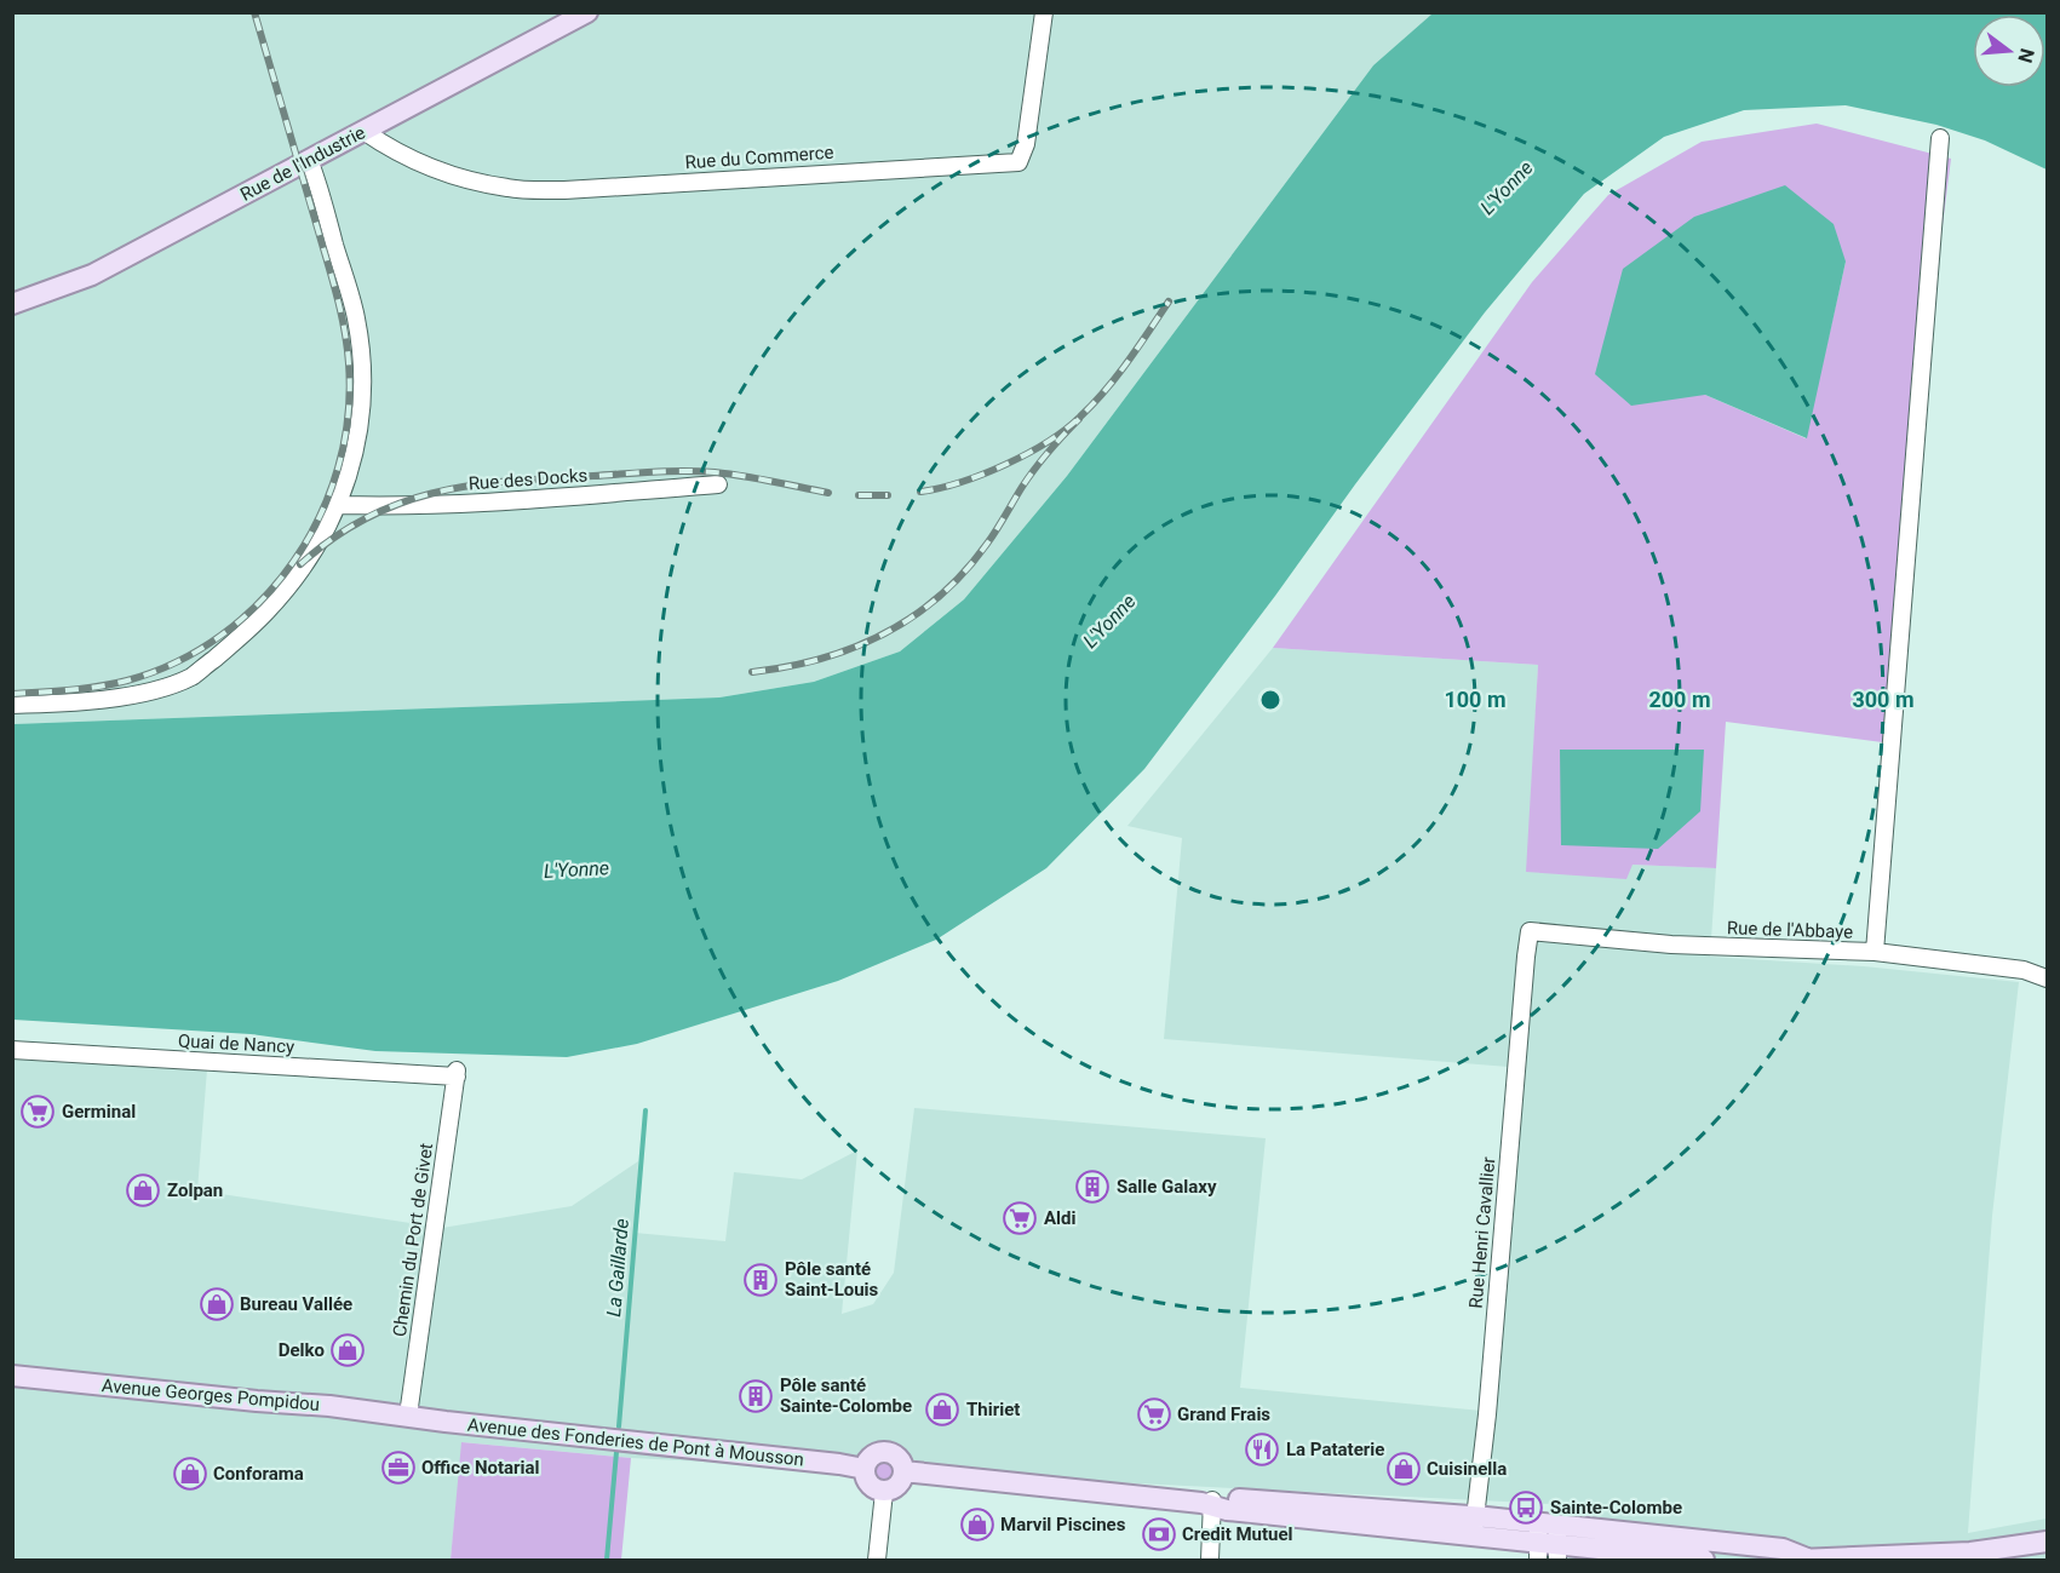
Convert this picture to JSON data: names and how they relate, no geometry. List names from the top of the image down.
{
  "streets": {
    "main road": ["Rue de l'Industrie", "Avenue Georges Pompidou", "Avenue des Fonderies de Pont à Mousson"],
    "street": [
      "Rue du Commerce",
      "Rue des Docks",
      "Rue de l'Abbaye",
      "Quai de Nancy",
      "Rue Henri Cavallier",
      "Chemin du Port de Givet"
    ]
  },
  "crossings": [
    ["Rue du Commerce", "Rue de l'Industrie"],
    ["Rue de l'Abbaye", "Rue Henri Cavallier"],
    ["Quai de Nancy", "Chemin du Port de Givet"],
    ["Chemin du Port de Givet", "Avenue Georges Pompidou"],
    ["Chemin du Port de Givet", "Avenue des Fonderies de Pont à Mousson"],
    ["Avenue Georges Pompidou", "Avenue des Fonderies de Pont à Mousson"]
  ],
  "water": ["L'Yonne", "La Gaillarde"],
  "places": {
    "supermarket": ["Germinal", "Aldi", "Grand Frais"],
    "building": ["Salle Galaxy", "Pôle santé Saint-Louis", "Pôle santé Sainte-Colombe"],
    "shop": [
      "Zolpan",
      "Bureau Vallée",
      "Delko",
      "Thiriet",
      "Cuisinella",
      "Conforama",
      "Marvil Piscines"
    ],
    "restaurant": ["La Pataterie"],
    "office": ["Office Notarial"],
    "bus stop": ["Sainte-Colombe"],
    "bank": ["Credit Mutuel"]
  },
  "north": "right",
  "rings": ["100 m", "200 m", "300 m"]
}
